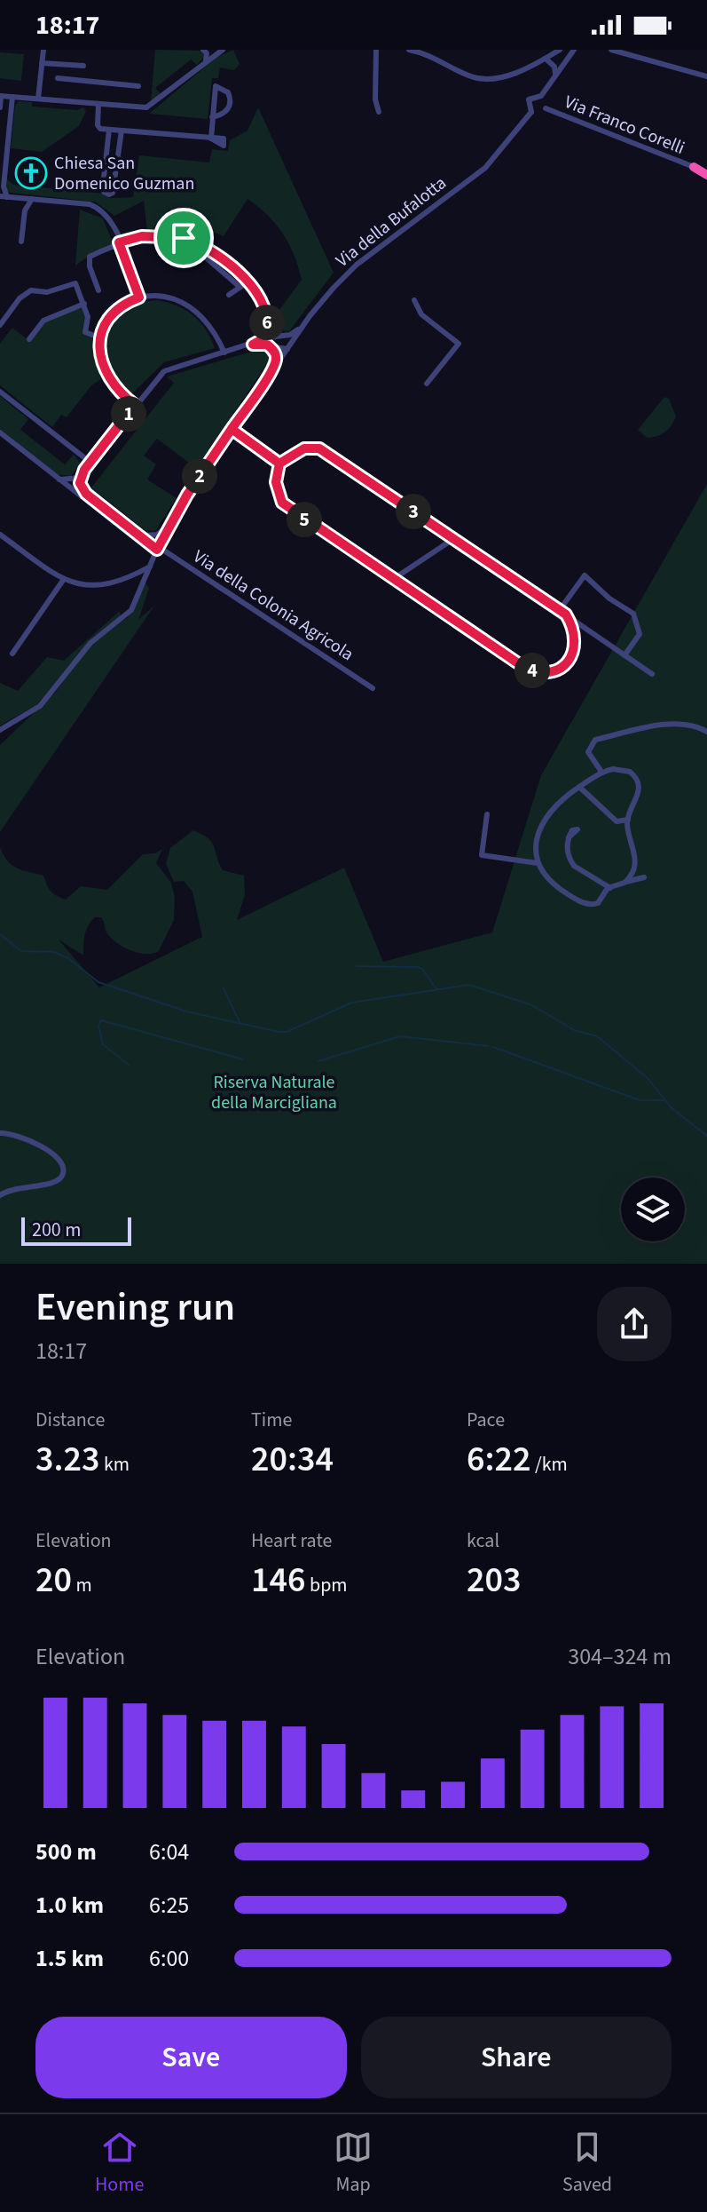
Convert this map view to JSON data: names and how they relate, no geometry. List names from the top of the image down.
{
  "streets": {
    "street": ["Via Franco Corelli", "Via della Bufalotta", "Via della Colonia Agricola"]
  },
  "crossings": [
    ["Via della Bufalotta", "Via della Colonia Agricola"]
  ],
  "parks": ["Riserva Naturale della Marcigliana"],
  "places": {
    "church": ["Chiesa San Domenico Guzman"]
  },
  "scale_bar": "200 m",
  "page": {
    "status": "18:17",
    "pins": [
      "6",
      "1",
      "2",
      "3",
      "5",
      "4"
    ],
    "scale": "200 m",
    "heading": ["Evening run", "18:17"],
    "stats": [
      ["Distance", "3.23 km"],
      ["Time", "20:34"],
      ["Pace", "6:22 /km"],
      ["Elevation", "20 m"],
      ["Heart rate", "146 bpm"],
      ["kcal", "203"]
    ],
    "chart": ["Elevation", "304–324 m"],
    "list": [
      {
        "name": "500 m",
        "note": "6:04"
      },
      {
        "name": "1.0 km",
        "note": "6:25"
      },
      {
        "name": "1.5 km",
        "note": "6:00"
      }
    ],
    "buttons": ["Save", "Share"],
    "tabs": ["Home", "Map", "Saved"]
  }
}
